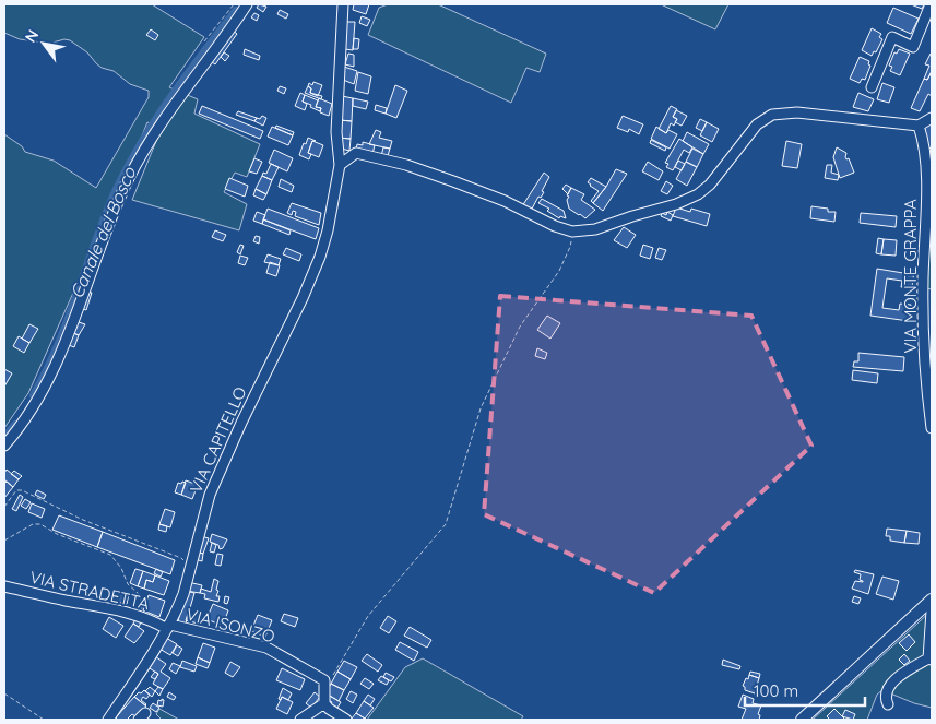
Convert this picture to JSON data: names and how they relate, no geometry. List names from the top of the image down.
{
  "streets": {
    "street": [
      "VIA MONTE GRAPPA",
      "VIA CAPITELLO",
      "VIA STRADETTA",
      "VIA ISONZO"
    ]
  },
  "crossings": [
    ["VIA CAPITELLO", "VIA STRADETTA"],
    ["VIA CAPITELLO", "VIA ISONZO"],
    ["VIA STRADETTA", "VIA ISONZO"]
  ],
  "water": ["Canale del Bosco"],
  "scale_bar": "100 m",
  "north": "top left"
}
